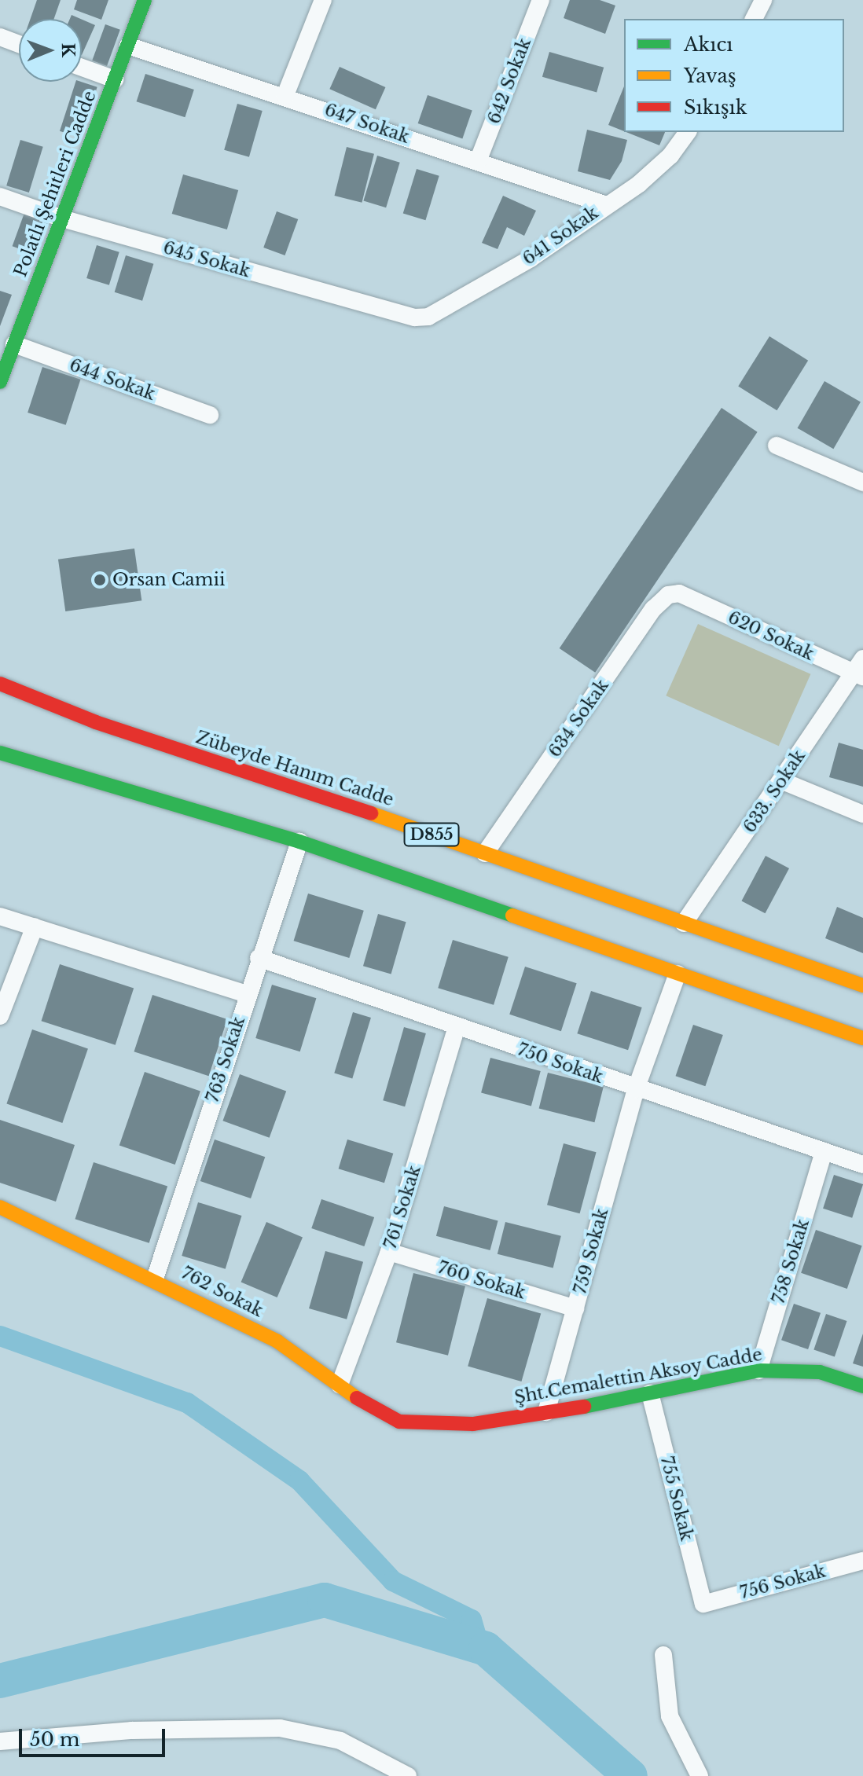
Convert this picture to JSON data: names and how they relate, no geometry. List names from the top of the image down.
{
  "streets": {
    "main road": [
      "Polatlı Şehitleri Cadde",
      "Zübeyde Hanım Cadde",
      "D855",
      "762 Sokak",
      "Şht.Cemalettin Aksoy Cadde"
    ],
    "street": [
      "642 Sokak",
      "647 Sokak",
      "641 Sokak",
      "645 Sokak",
      "644 Sokak",
      "620 Sokak",
      "634 Sokak",
      "633. Sokak",
      "763 Sokak",
      "750 Sokak",
      "761 Sokak",
      "759 Sokak",
      "758 Sokak",
      "760 Sokak",
      "755 Sokak",
      "756 Sokak"
    ]
  },
  "crossings": [
    ["642 Sokak", "647 Sokak"],
    ["647 Sokak", "Polatlı Şehitleri Cadde"],
    ["647 Sokak", "641 Sokak"],
    ["Polatlı Şehitleri Cadde", "645 Sokak"],
    ["Polatlı Şehitleri Cadde", "644 Sokak"],
    ["641 Sokak", "645 Sokak"],
    ["620 Sokak", "634 Sokak"],
    ["620 Sokak", "633. Sokak"],
    ["634 Sokak", "Zübeyde Hanım Cadde"],
    ["Zübeyde Hanım Cadde", "633. Sokak"],
    ["763 Sokak", "750 Sokak"],
    ["763 Sokak", "762 Sokak"],
    ["750 Sokak", "761 Sokak"],
    ["750 Sokak", "759 Sokak"],
    ["750 Sokak", "758 Sokak"],
    ["761 Sokak", "760 Sokak"],
    ["761 Sokak", "762 Sokak"],
    ["759 Sokak", "760 Sokak"],
    ["759 Sokak", "Şht.Cemalettin Aksoy Cadde"],
    ["758 Sokak", "Şht.Cemalettin Aksoy Cadde"],
    ["762 Sokak", "Şht.Cemalettin Aksoy Cadde"],
    ["Şht.Cemalettin Aksoy Cadde", "755 Sokak"],
    ["755 Sokak", "756 Sokak"]
  ],
  "places": ["Orsan Camii"],
  "legend": ["Akıcı", "Yavaş", "Sıkışık"],
  "scale_bar": "50 m",
  "north": "right"
}
